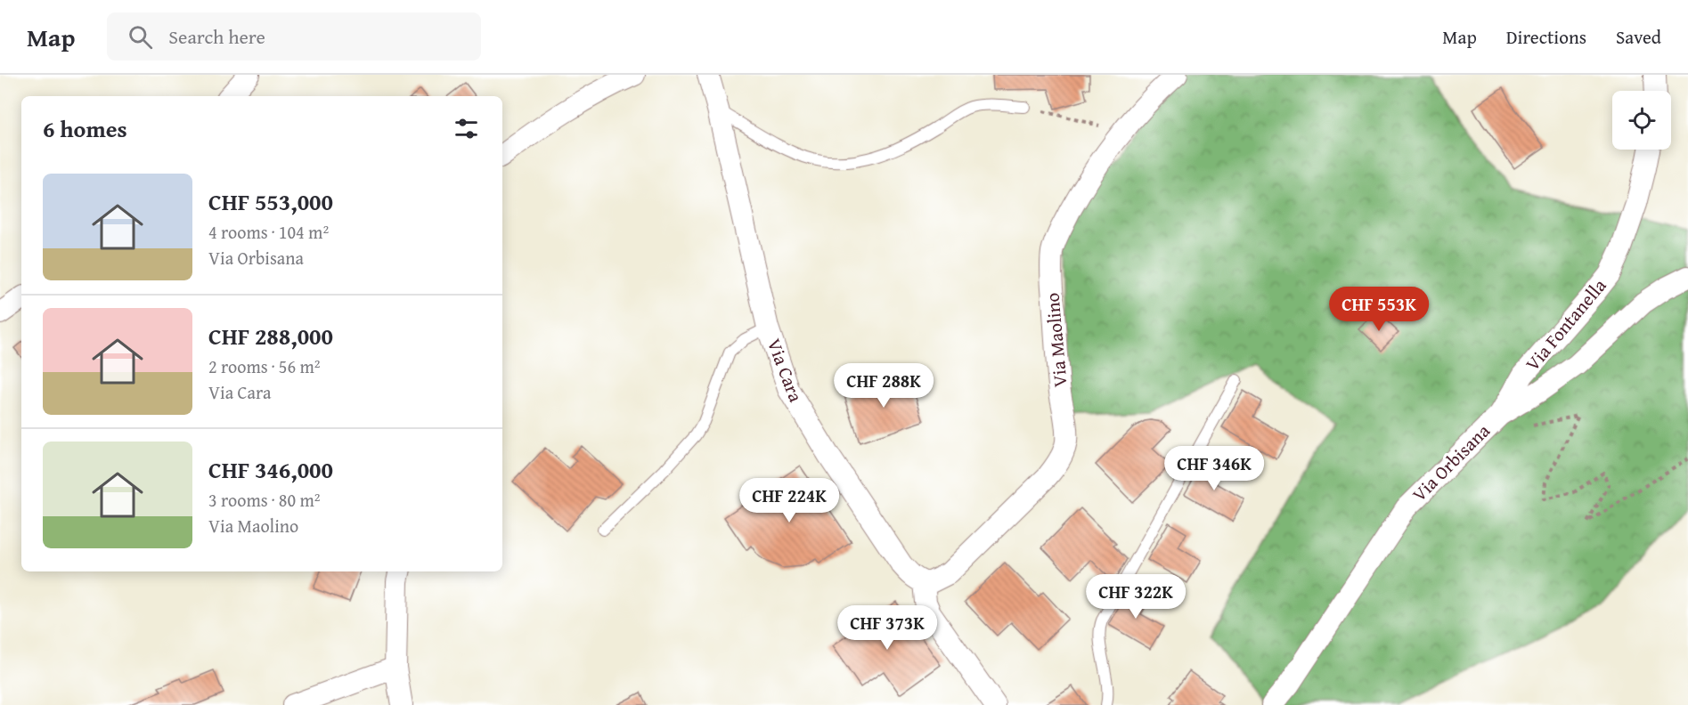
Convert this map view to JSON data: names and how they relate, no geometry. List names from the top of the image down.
{
  "streets": {
    "street": [
      "Via Fontanella",
      "Via Maolino",
      "Via Cara",
      "Via Orbisana"
    ]
  },
  "crossings": [
    ["Via Fontanella", "Via Orbisana"],
    ["Via Maolino", "Via Cara"]
  ],
  "page": {
    "header": "Map",
    "search": "Search here",
    "nav": ["Map", "Directions", "Saved"],
    "heading": "6 homes",
    "list": [
      {
        "name": "CHF 553,000",
        "note": "4 rooms · 104 m² · Via Orbisana"
      },
      {
        "name": "CHF 288,000",
        "note": "2 rooms · 56 m² · Via Cara"
      },
      {
        "name": "CHF 346,000",
        "note": "3 rooms · 80 m² · Via Maolino"
      }
    ],
    "price": [
      "CHF 553K",
      "CHF 288K",
      "CHF 346K",
      "CHF 224K",
      "CHF 322K",
      "CHF 373K"
    ]
  }
}
